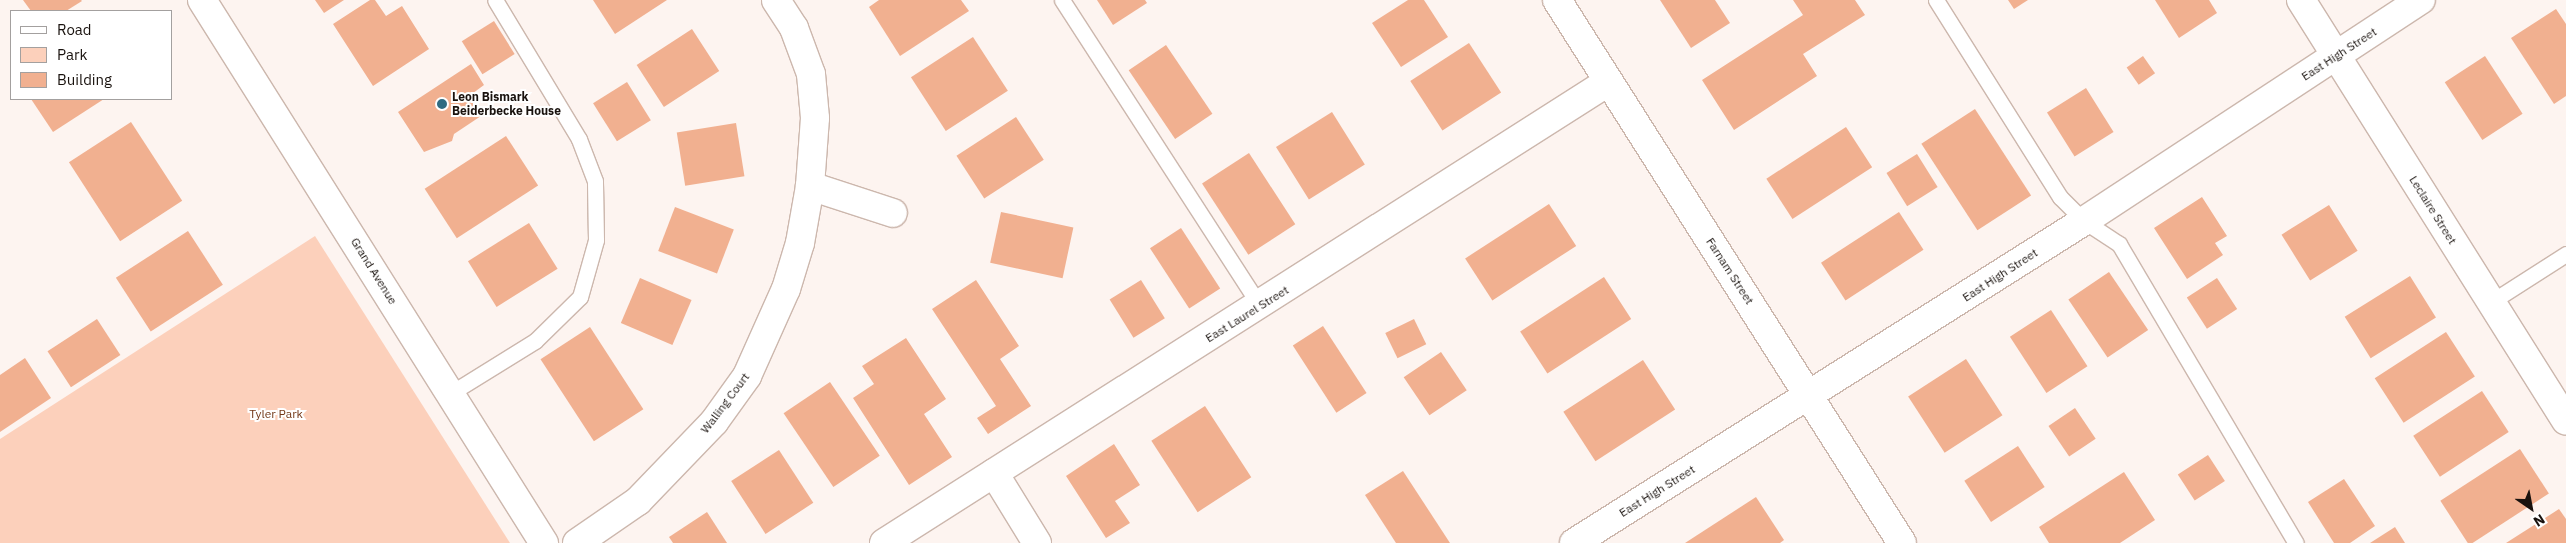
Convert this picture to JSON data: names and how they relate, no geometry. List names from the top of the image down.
{
  "streets": {
    "street": [
      "East High Street",
      "Leclaire Street",
      "Grand Avenue",
      "Farnam Street",
      "East Laurel Street",
      "Walling Court"
    ]
  },
  "crossings": [
    ["East High Street", "Leclaire Street"],
    ["East High Street", "Farnam Street"],
    ["Farnam Street", "East Laurel Street"]
  ],
  "parks": ["Tyler Park"],
  "places": ["Leon Bismark Beiderbecke House"],
  "legend": ["Road", "Park", "Building"],
  "north": "bottom right"
}
